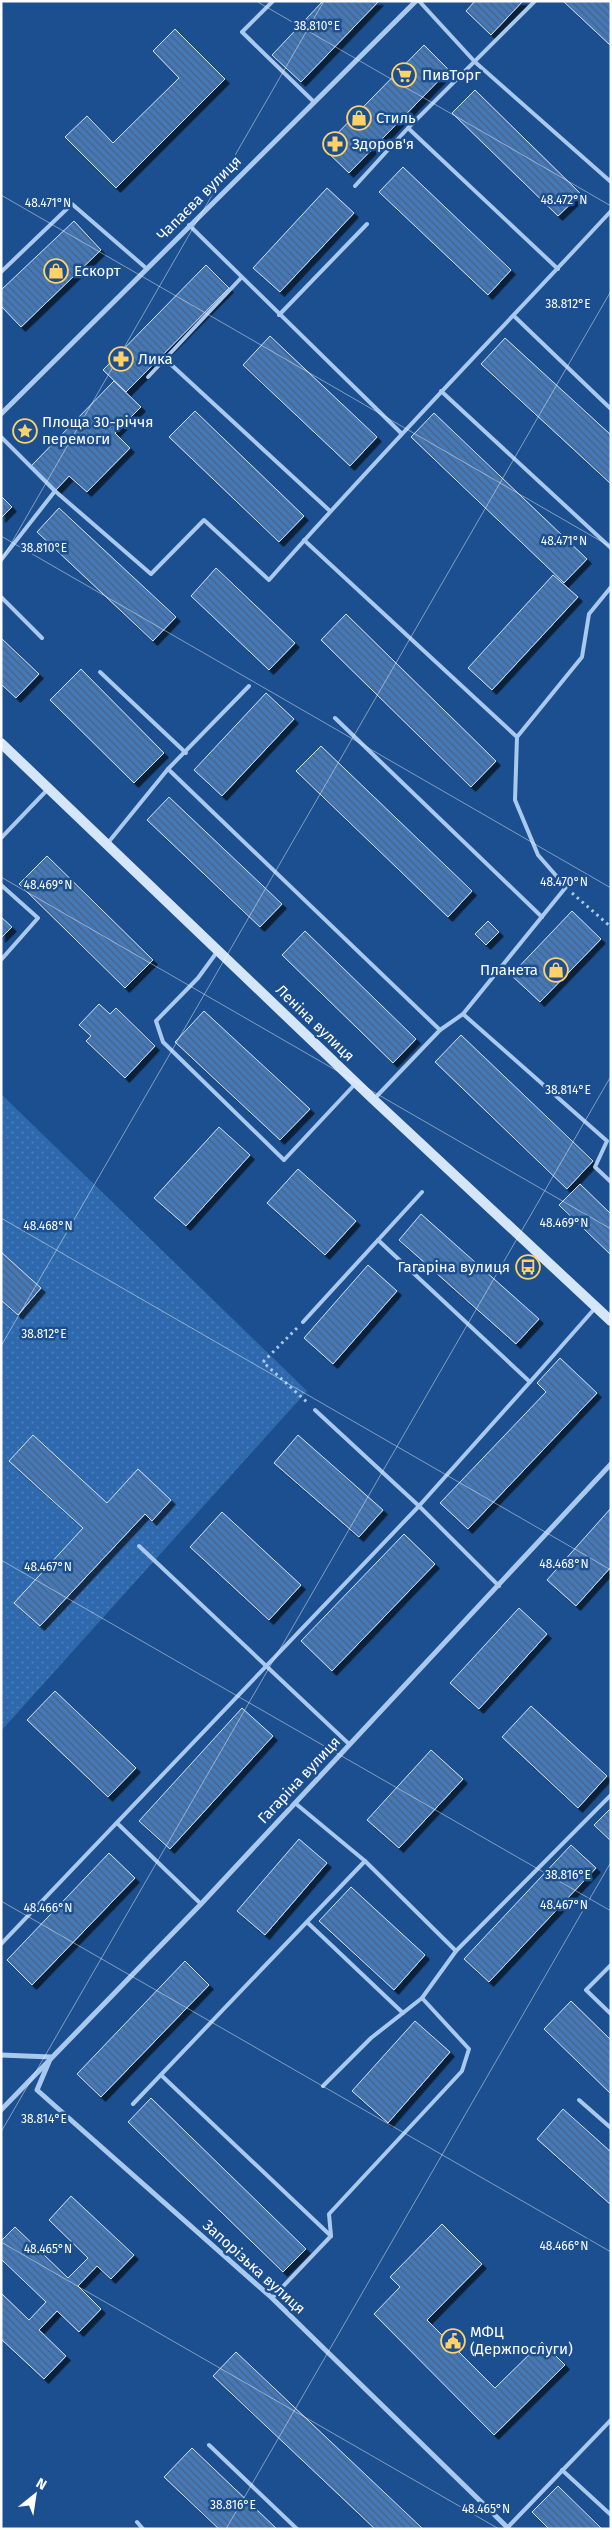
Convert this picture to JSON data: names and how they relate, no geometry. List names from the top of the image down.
{
  "streets": {
    "street": [
      "Чапаєва вулиця",
      "Леніна вулиця",
      "Гагаріна вулиця",
      "Запорізька вулиця"
    ]
  },
  "crossings": [
    ["Гагаріна вулиця", "Запорізька вулиця"]
  ],
  "places": {
    "supermarket": ["ПивТорг"],
    "shop": ["Стиль", "Ескорт", "Планета"],
    "pharmacy": ["Здоров'я", "Лика"],
    "place": ["Площа 30-річчя перемоги"],
    "bus stop": ["Гагаріна вулиця"],
    "public building": ["МФЦ (Держпослуги)"]
  },
  "north": "top right",
  "coordinates": [
    "38.810°E",
    "48.472°N",
    "48.471°N",
    "38.812°E",
    "48.470°N",
    "48.469°N",
    "38.814°E",
    "48.468°N",
    "48.467°N",
    "38.816°E",
    "48.466°N",
    "48.465°N"
  ]
}
